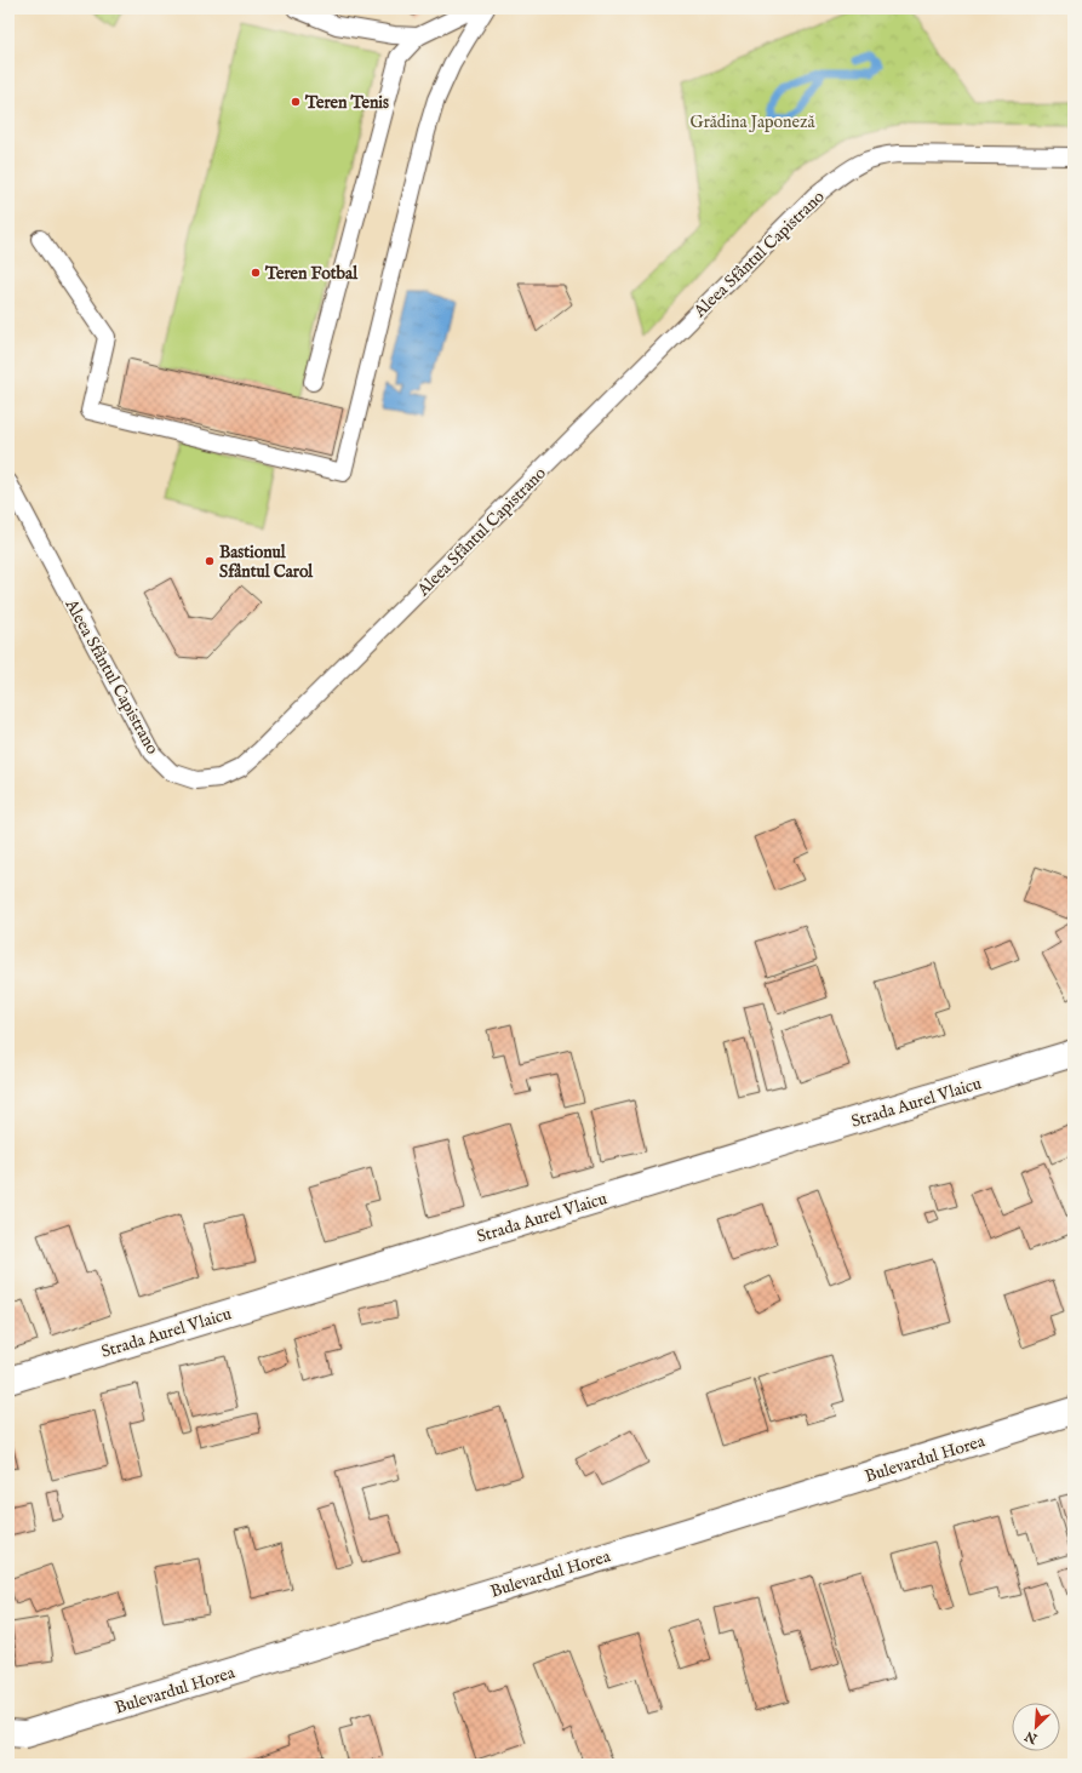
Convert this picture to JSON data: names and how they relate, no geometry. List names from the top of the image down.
{
  "streets": {
    "street": ["Strada Aurel Vlaicu", "Bulevardul Horea"],
    "lane": ["Aleea Sfântul Capistrano"]
  },
  "parks": ["Grădina Japoneză"],
  "places": ["Teren Tenis", "Teren Fotbal", "Bastionul Sfântul Carol"],
  "north": "bottom left"
}
